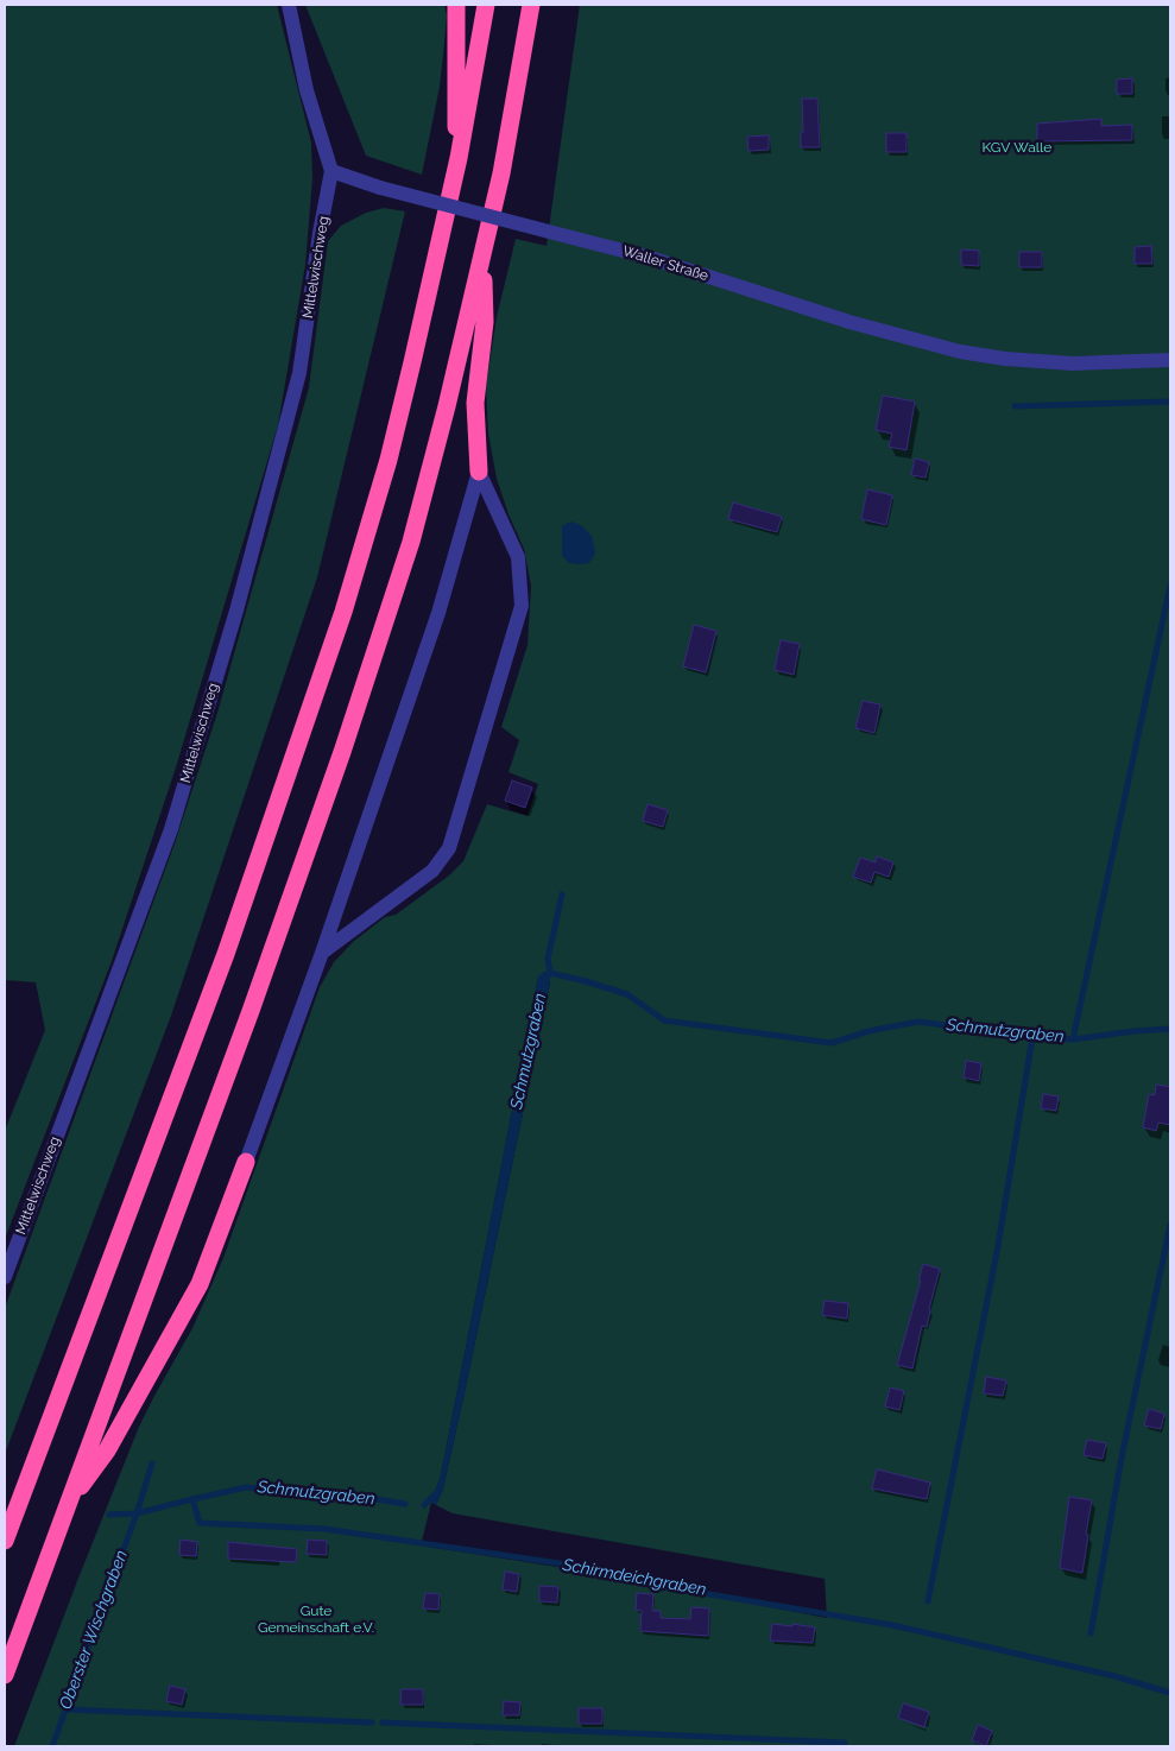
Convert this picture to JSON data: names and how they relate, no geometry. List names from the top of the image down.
{
  "streets": {
    "street": ["Waller Straße", "Mittelwischweg"]
  },
  "crossings": [
    ["Waller Straße", "Mittelwischweg"]
  ],
  "water": ["Schmutzgraben", "Schirmdeichgraben", "Oberster Wischgraben"],
  "parks": ["KGV Walle", "Gute Gemeinschaft e.V."]
}
